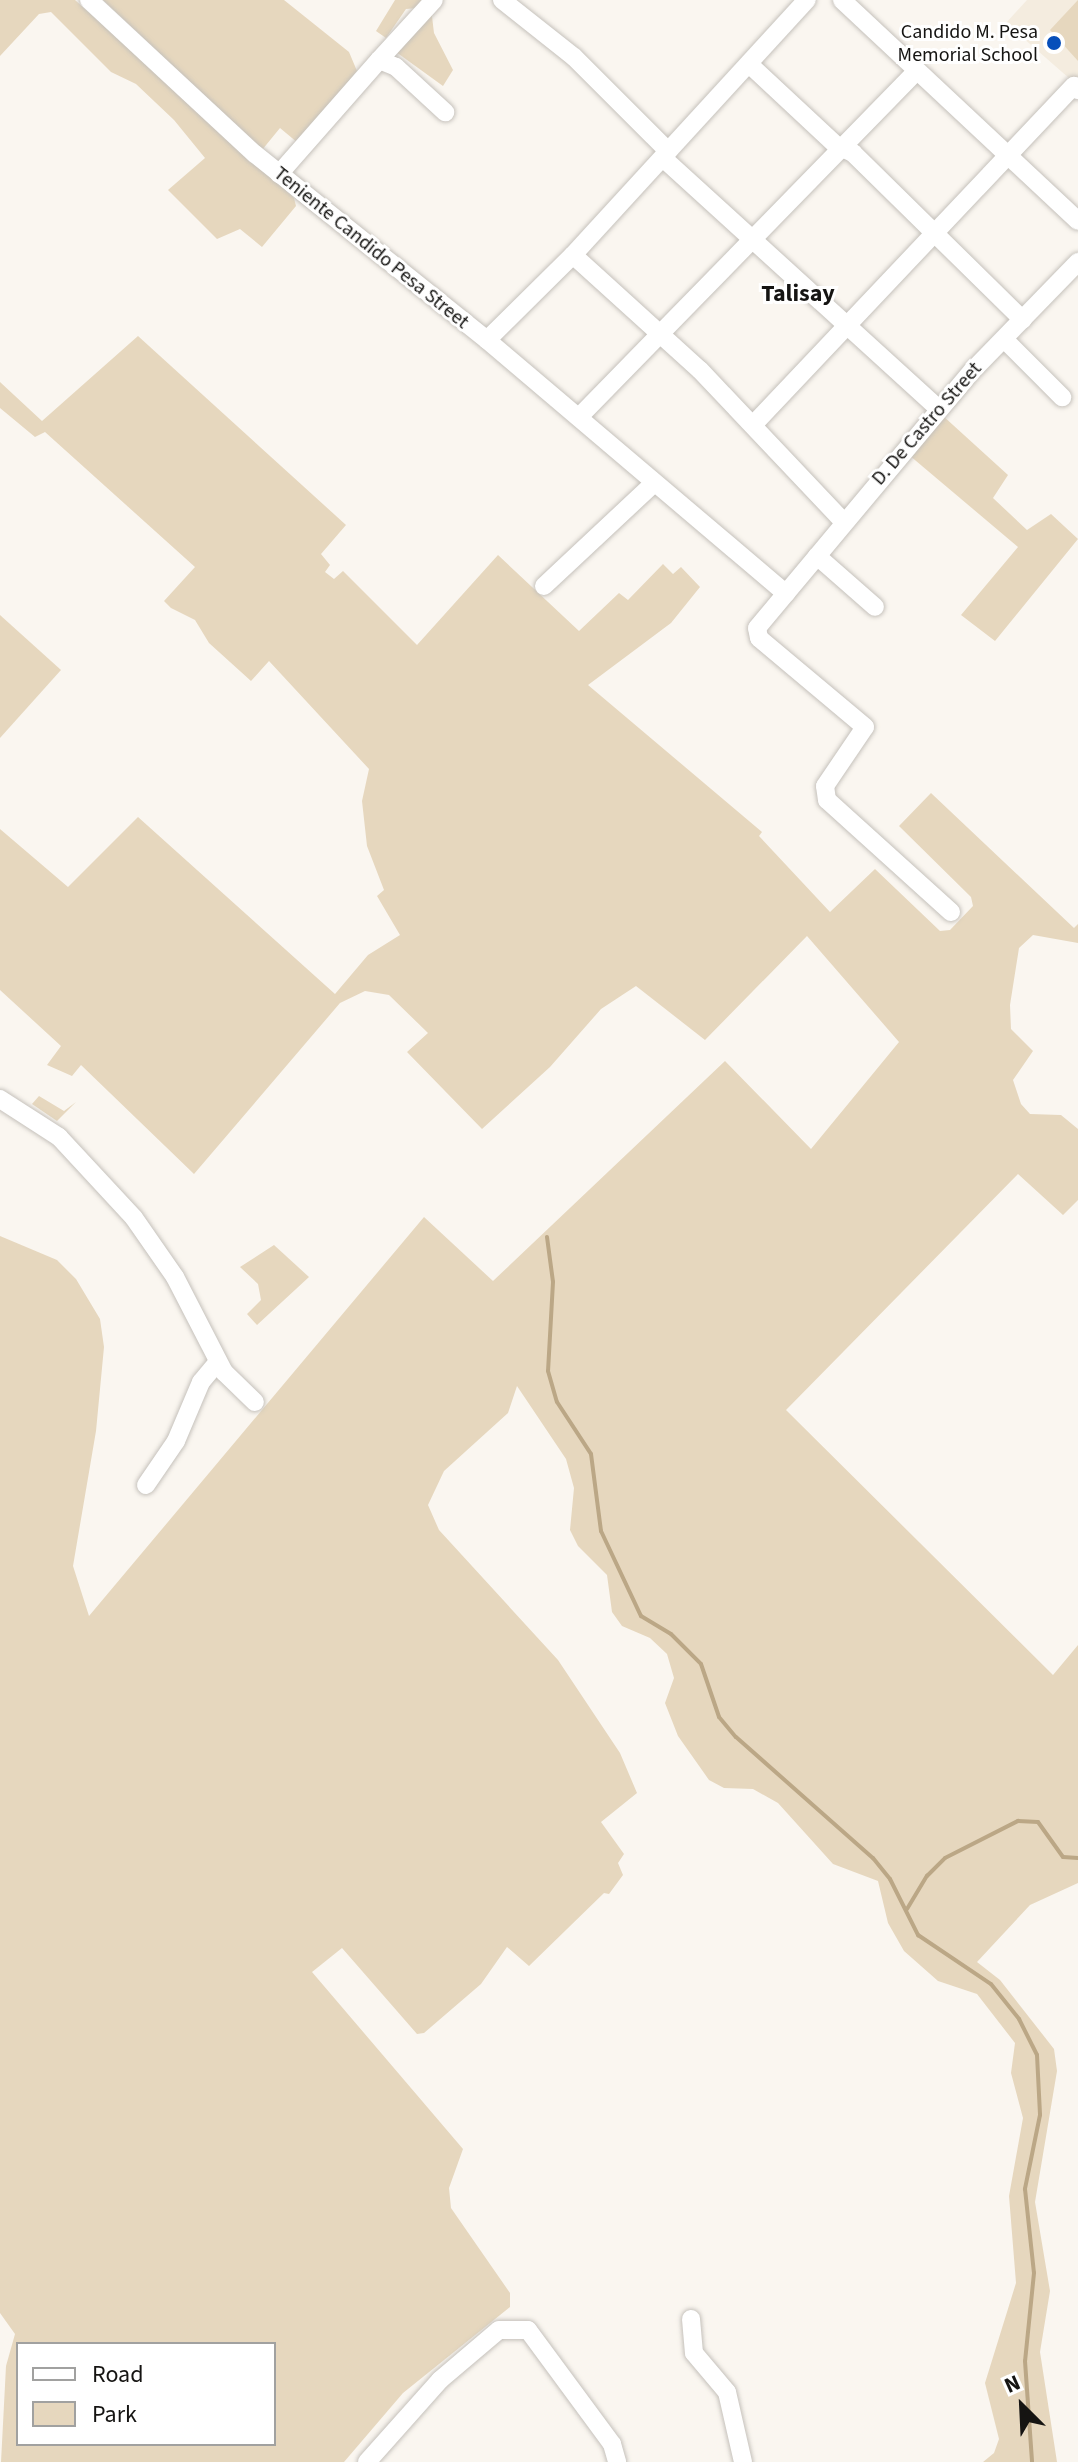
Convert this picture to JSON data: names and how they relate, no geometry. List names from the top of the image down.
{
  "streets": {
    "street": ["Teniente Candido Pesa Street", "D. De Castro Street"]
  },
  "districts": ["Talisay"],
  "places": ["Candido M. Pesa Memorial School"],
  "legend": ["Road", "Park"],
  "north": "top left"
}
